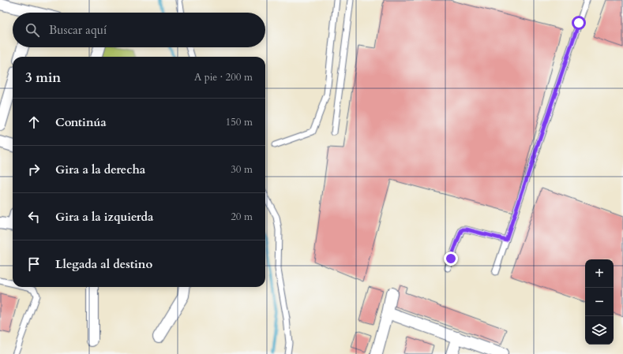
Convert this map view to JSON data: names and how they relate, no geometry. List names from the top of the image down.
{
  "page": {
    "search": "Buscar aquí",
    "heading": ["3 min", "A pie · 200 m"],
    "list": [
      ["Continúa", "150 m"],
      ["Gira a la derecha", "30 m"],
      ["Gira a la izquierda", "20 m"],
      "Llegada al destino"
    ],
    "map_buttons": ["+", "−"]
  }
}
